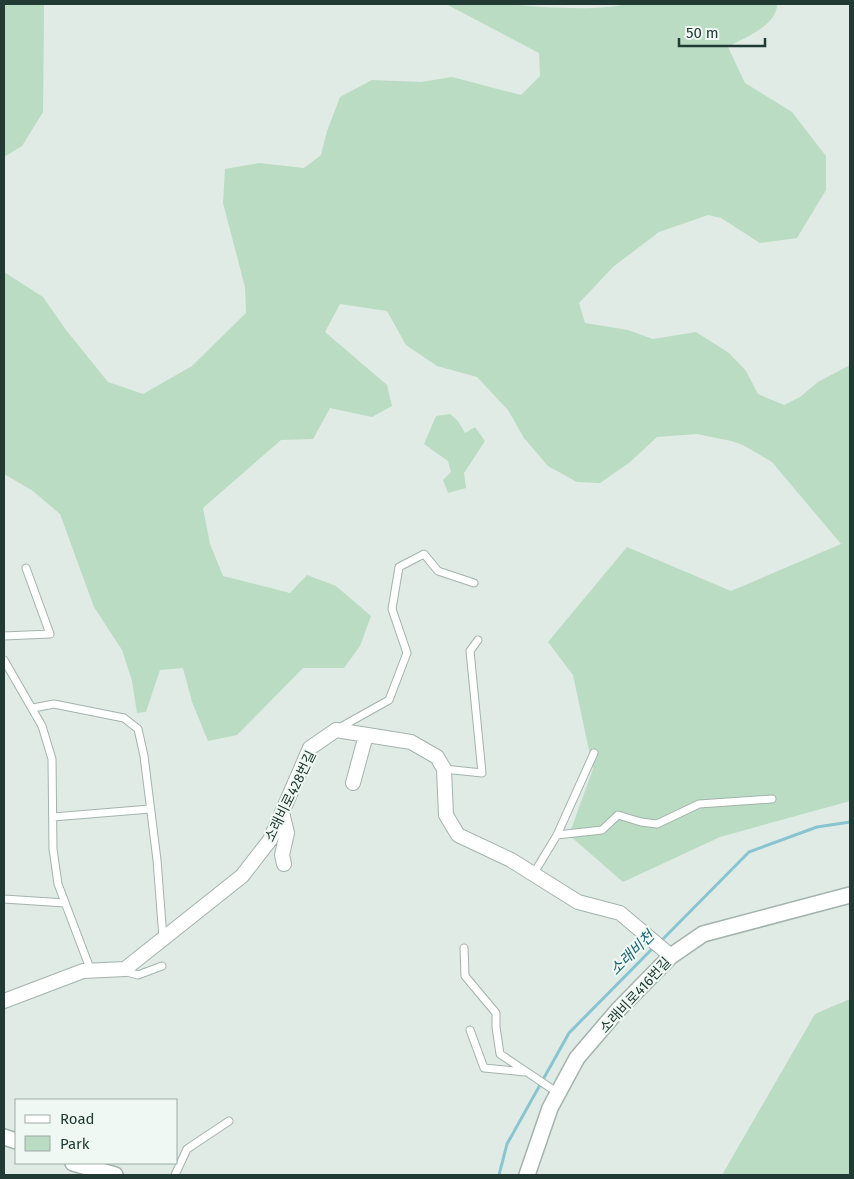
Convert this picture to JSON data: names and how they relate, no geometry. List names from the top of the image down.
{
  "streets": {
    "street": ["소래비로428번길", "소래비로416번길"]
  },
  "water": ["소래비천"],
  "legend": ["Road", "Park"],
  "scale_bar": "50 m"
}
